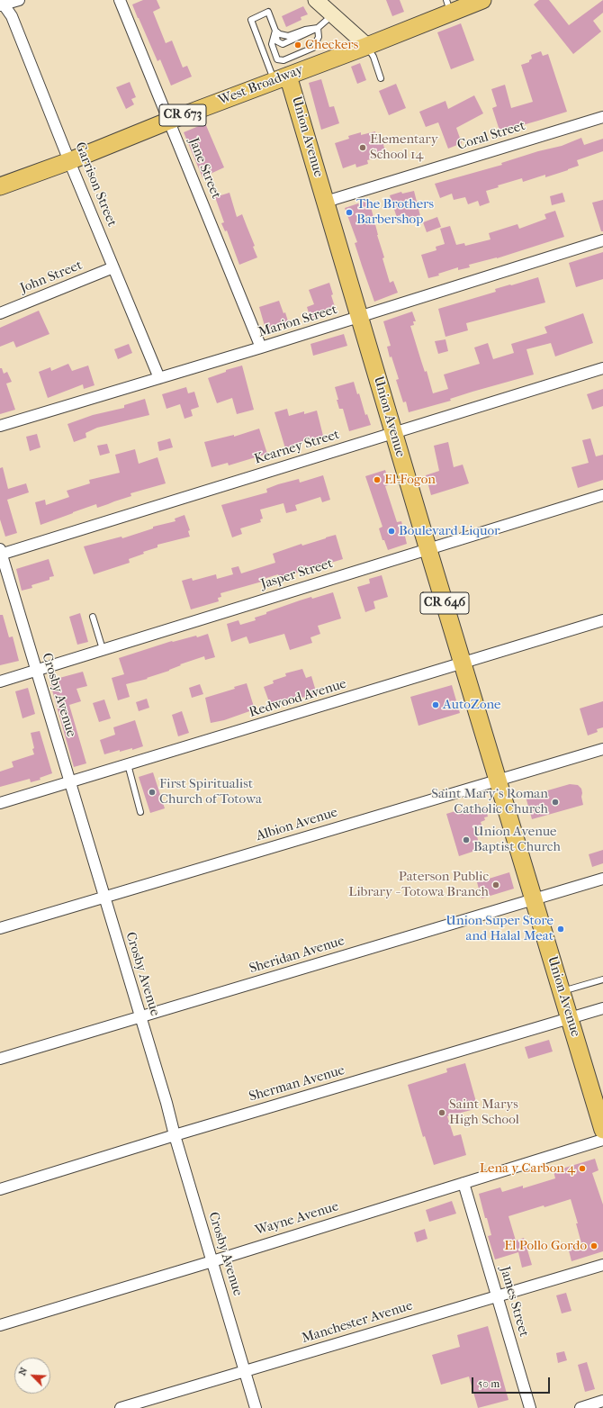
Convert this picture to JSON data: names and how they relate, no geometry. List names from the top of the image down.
{
  "streets": {
    "main road": [
      "West Broadway",
      "CR 673",
      "Union Avenue",
      "CR 646"
    ],
    "street": [
      "Coral Street",
      "Jane Street",
      "Garrison Street",
      "John Street",
      "Marion Street",
      "Kearney Street",
      "Jasper Street",
      "Crosby Avenue",
      "Redwood Avenue",
      "Albion Avenue",
      "Sheridan Avenue",
      "Sherman Avenue",
      "Wayne Avenue",
      "James Street",
      "Manchester Avenue"
    ]
  },
  "crossings": [
    ["West Broadway", "Union Avenue"],
    ["West Broadway", "Jane Street"],
    ["West Broadway", "Garrison Street"],
    ["Coral Street", "Union Avenue"],
    ["Union Avenue", "Marion Street"],
    ["Union Avenue", "Kearney Street"],
    ["Union Avenue", "Jasper Street"],
    ["Union Avenue", "Redwood Avenue"],
    ["Union Avenue", "Albion Avenue"],
    ["Union Avenue", "Sheridan Avenue"],
    ["Union Avenue", "Sherman Avenue"],
    ["Jane Street", "Marion Street"],
    ["Garrison Street", "John Street"],
    ["Garrison Street", "Marion Street"],
    ["Kearney Street", "Crosby Avenue"],
    ["Jasper Street", "Crosby Avenue"],
    ["Crosby Avenue", "Redwood Avenue"],
    ["Crosby Avenue", "Albion Avenue"],
    ["Crosby Avenue", "Sheridan Avenue"],
    ["Crosby Avenue", "Sherman Avenue"],
    ["Crosby Avenue", "Wayne Avenue"],
    ["Crosby Avenue", "Manchester Avenue"],
    ["Wayne Avenue", "James Street"],
    ["James Street", "Manchester Avenue"]
  ],
  "places": [
    "Checkers",
    "Elementary School 14",
    "The Brothers Barbershop",
    "El-Fogon",
    "Boulevard Liquor",
    "AutoZone",
    "First Spiritualist Church of Totowa",
    "Saint Mary's Roman Catholic Church",
    "Union Avenue Baptist Church",
    "Paterson Public Library - Totowa Branch",
    "Union Super Store and Halal Meat",
    "Saint Marys High School",
    "Lena y Carbon 4",
    "El Pollo Gordo"
  ],
  "scale_bar": "50 m",
  "north": "top left"
}
